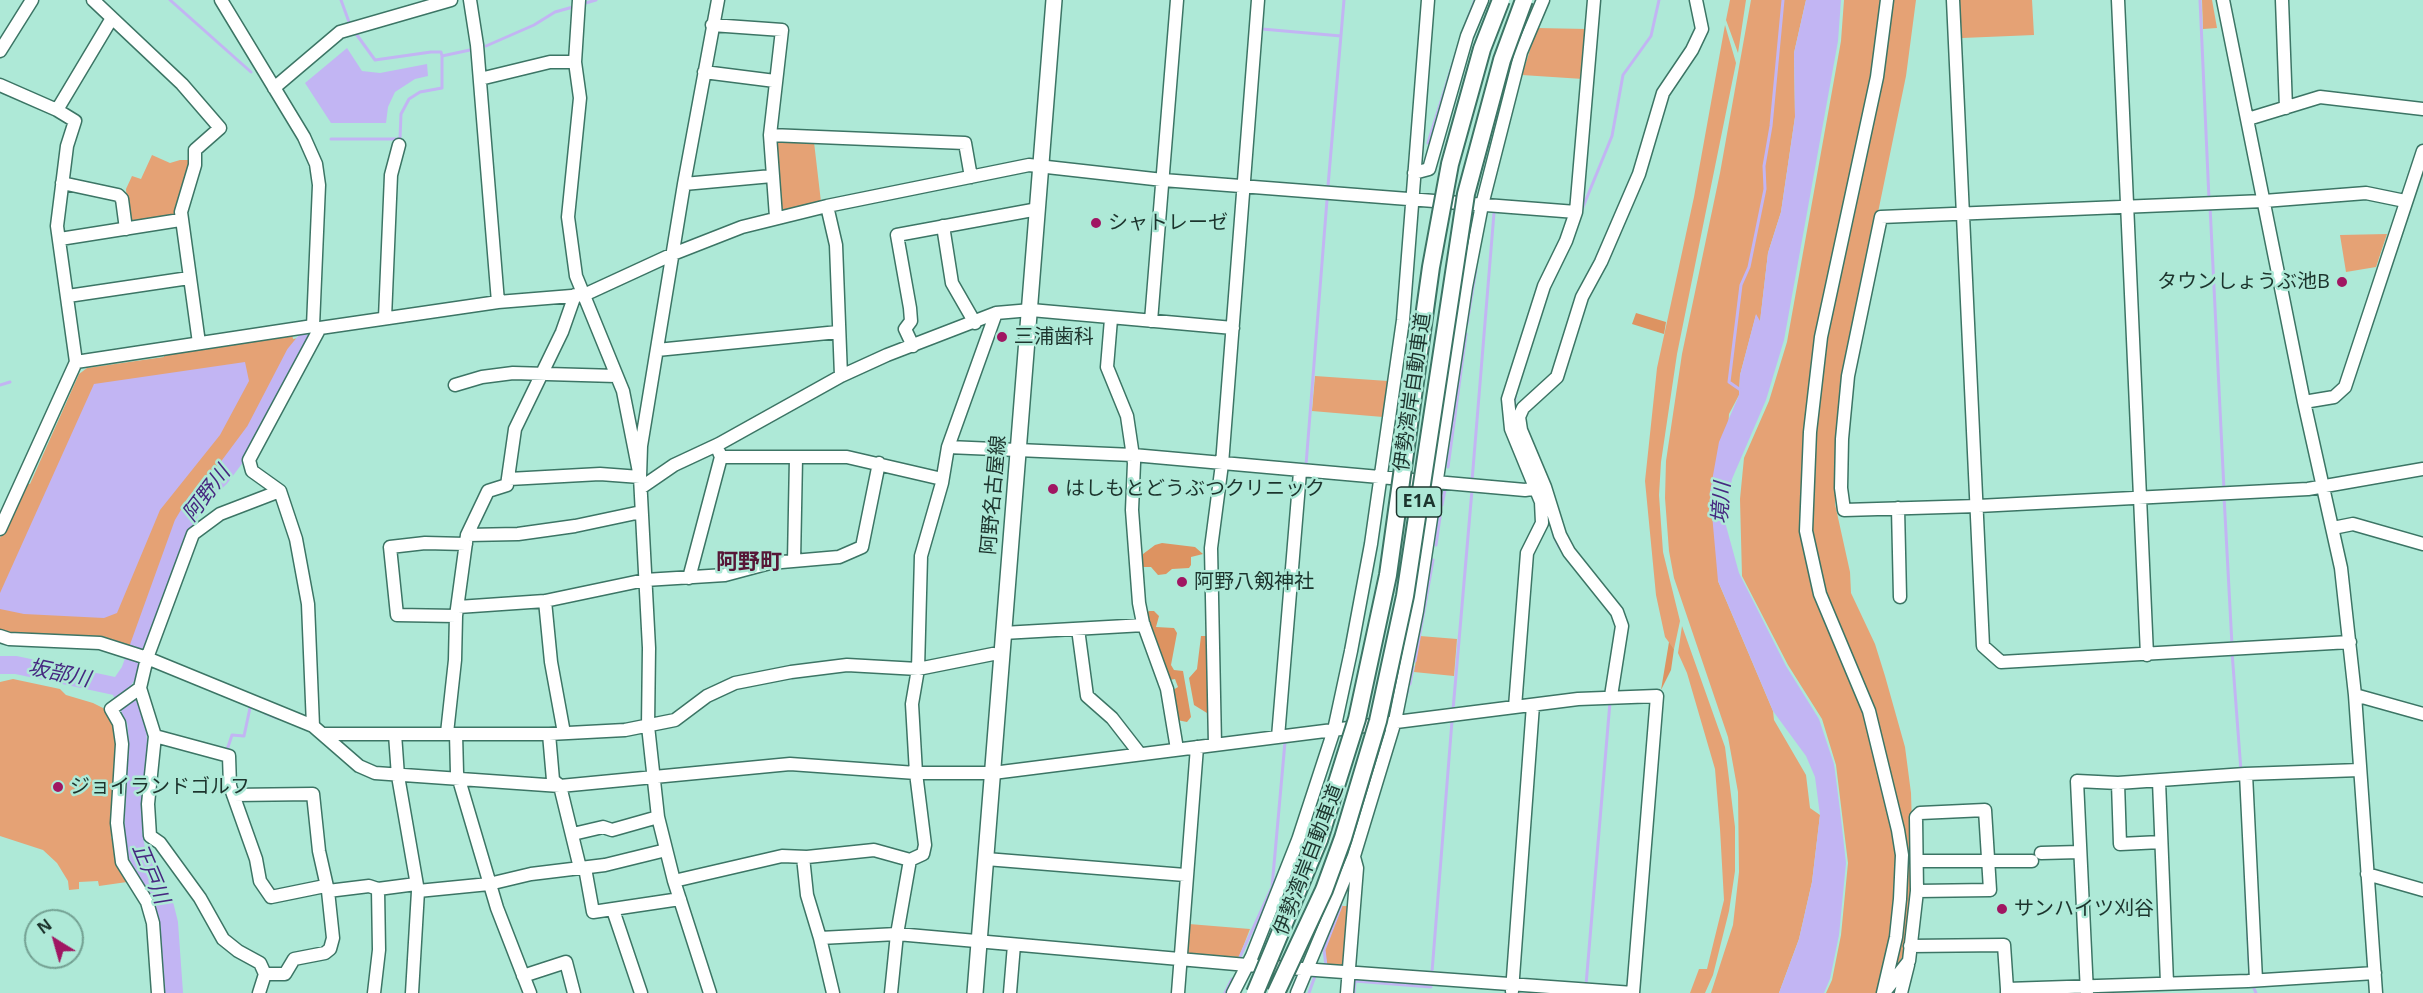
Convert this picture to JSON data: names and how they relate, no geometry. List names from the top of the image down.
{
  "streets": {
    "highway": ["伊勢湾岸自動車道", "E1A"],
    "main road": ["阿野名古屋線"]
  },
  "districts": ["阿野町"],
  "water": [
    "阿野川",
    "境川",
    "坂部川",
    "正戸川"
  ],
  "places": [
    "シャトレーゼ",
    "タウンしょうぶ池B",
    "三浦歯科",
    "はしもとどうぶつクリニック",
    "阿野八剱神社",
    "ジョイランドゴルフ",
    "サンハイツ刈谷"
  ],
  "north": "top left"
}
